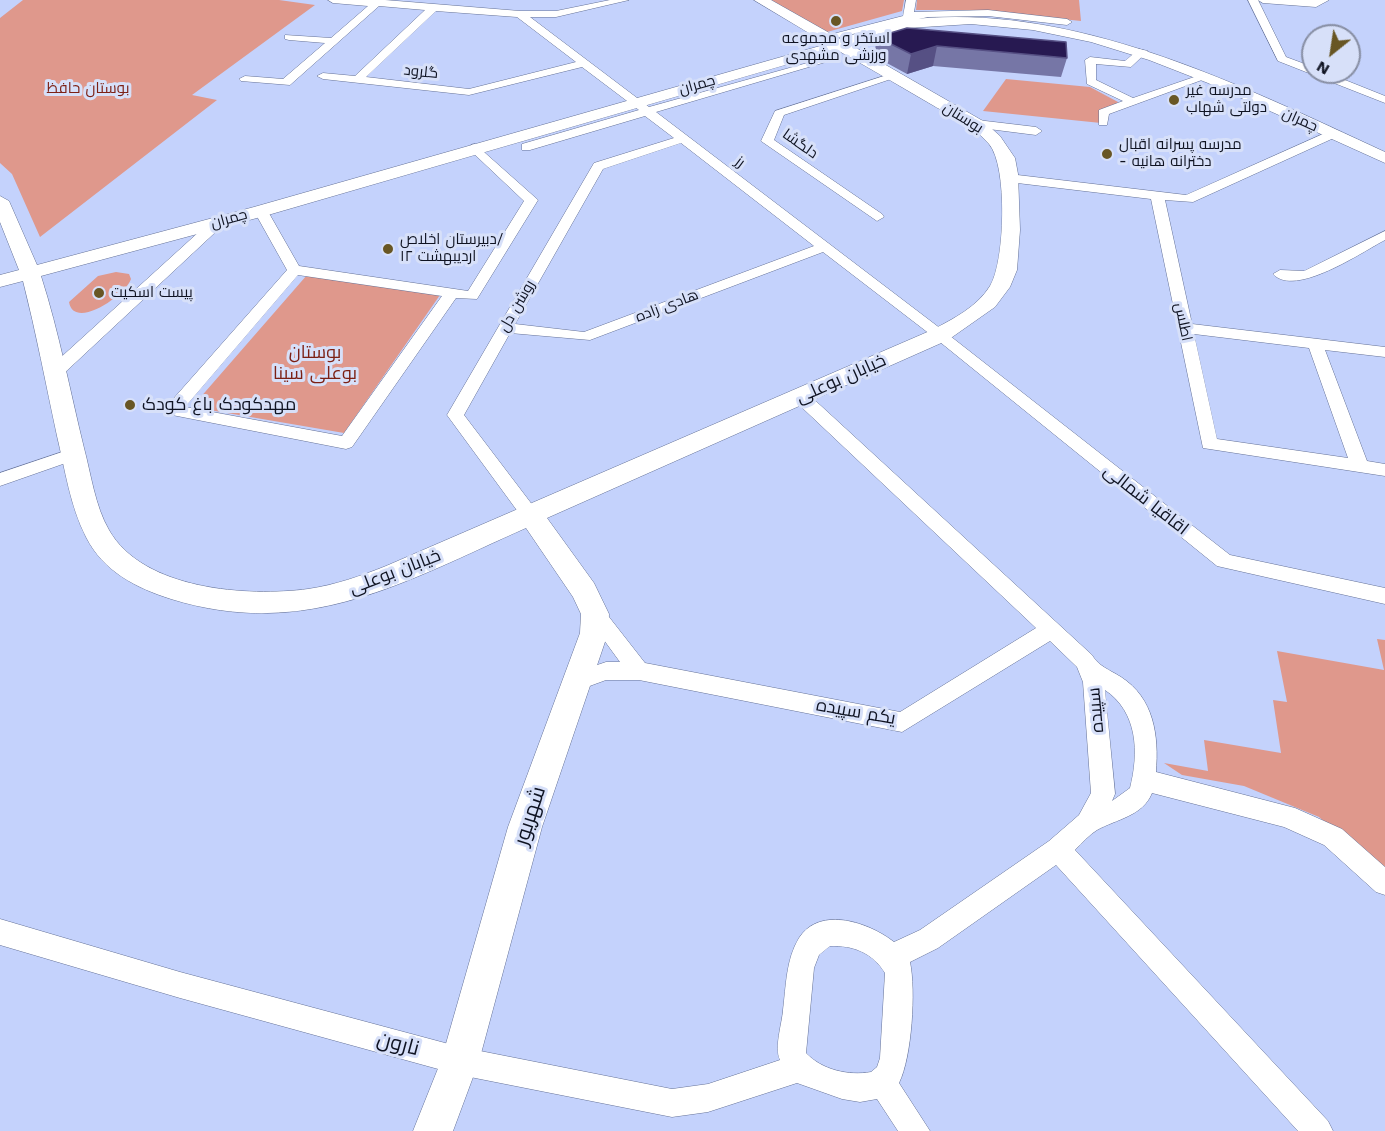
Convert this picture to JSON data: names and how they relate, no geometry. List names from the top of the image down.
{
  "streets": {
    "street": [
      "گلرود",
      "چمران",
      "بوستان",
      "دلگشا",
      "رز",
      "روشن دل",
      "هادی زاده",
      "اطلس",
      "خیابان بوعلی",
      "اقاقیا شمالی",
      "سپیده",
      "یکم سپیده",
      "شهریور",
      "نارون"
    ]
  },
  "crossings": [
    ["گلرود", "رز"],
    ["چمران", "بوستان"],
    ["چمران", "رز"],
    ["چمران", "خیابان بوعلی"],
    ["بوستان", "دلگشا"],
    ["بوستان", "رز"],
    ["بوستان", "خیابان بوعلی"],
    ["بوستان", "اقاقیا شمالی"],
    ["رز", "روشن دل"],
    ["رز", "هادی زاده"],
    ["رز", "خیابان بوعلی"],
    ["رز", "اقاقیا شمالی"],
    ["روشن دل", "هادی زاده"],
    ["روشن دل", "خیابان بوعلی"],
    ["خیابان بوعلی", "اقاقیا شمالی"],
    ["خیابان بوعلی", "سپیده"],
    ["سپیده", "یکم سپیده"],
    ["سپیده", "نارون"],
    ["یکم سپیده", "شهریور"],
    ["شهریور", "نارون"]
  ],
  "parks": ["بوستان حافظ", "بوستان بوعلی سینا"],
  "places": [
    "استخر و مجموعه ورزشی مشهدی",
    "مدرسه غیر دولتی شهاب",
    "مدرسه پسرانه اقبال - دخترانه هانیه",
    "دبیرستان اخلاص/ ۱۲ اردیبهشت",
    "پیست اسکیت",
    "مهدکودک باغ کودک"
  ],
  "north": "bottom left"
}
